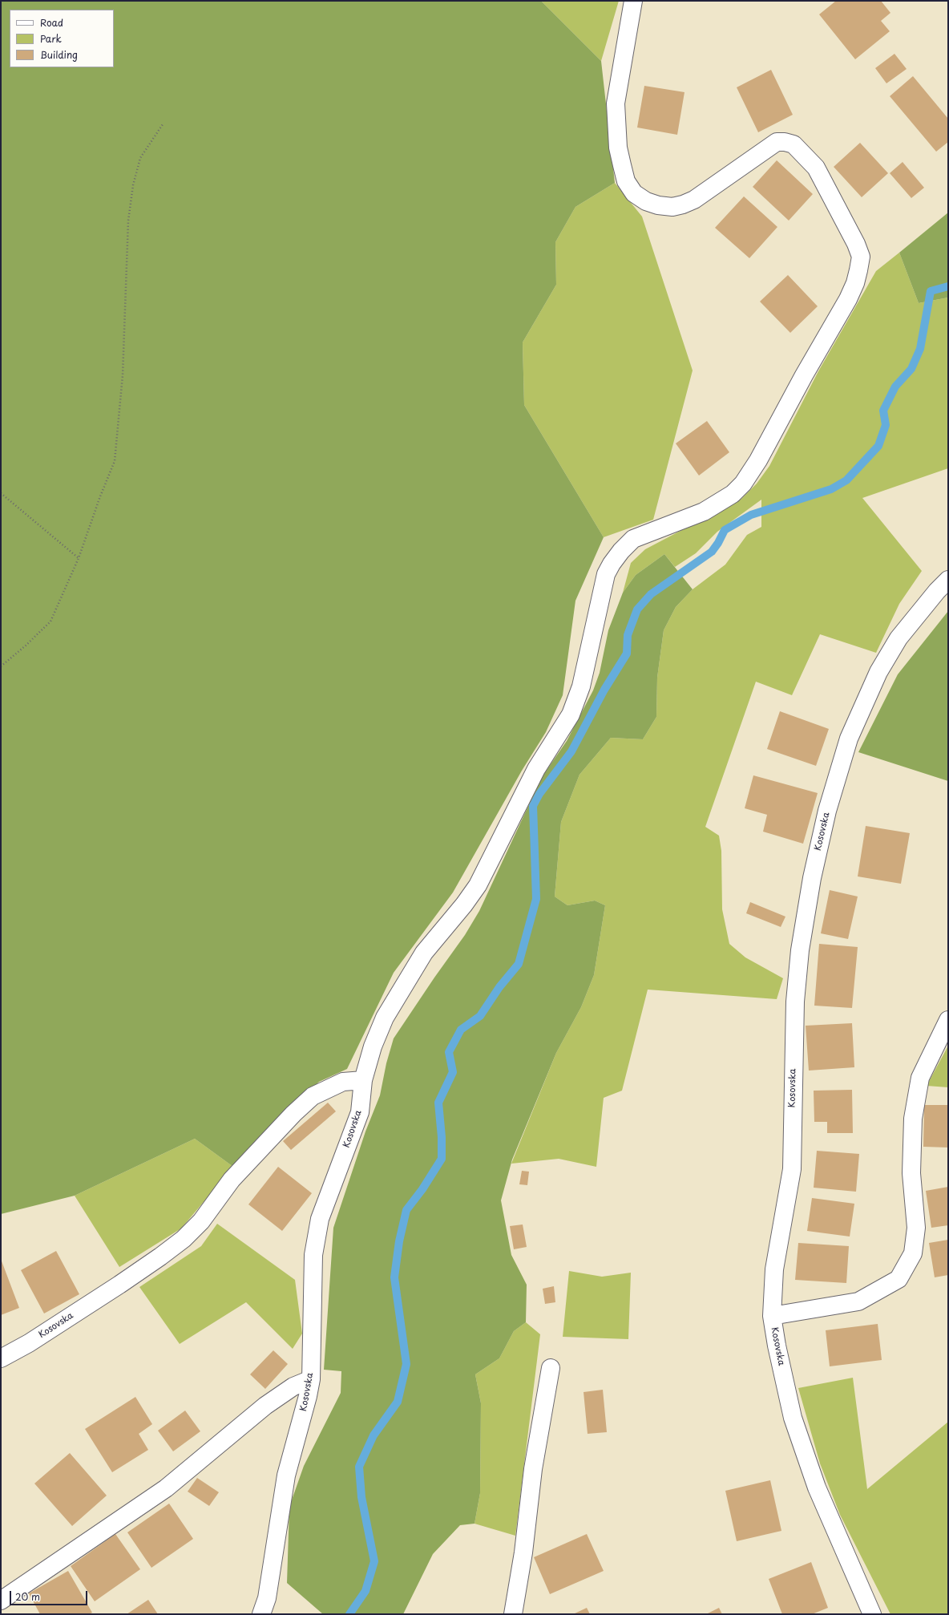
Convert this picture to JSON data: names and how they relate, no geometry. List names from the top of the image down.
{
  "streets": {
    "street": ["Kosovska"]
  },
  "legend": ["Road", "Park", "Building"],
  "scale_bar": "20 m"
}
